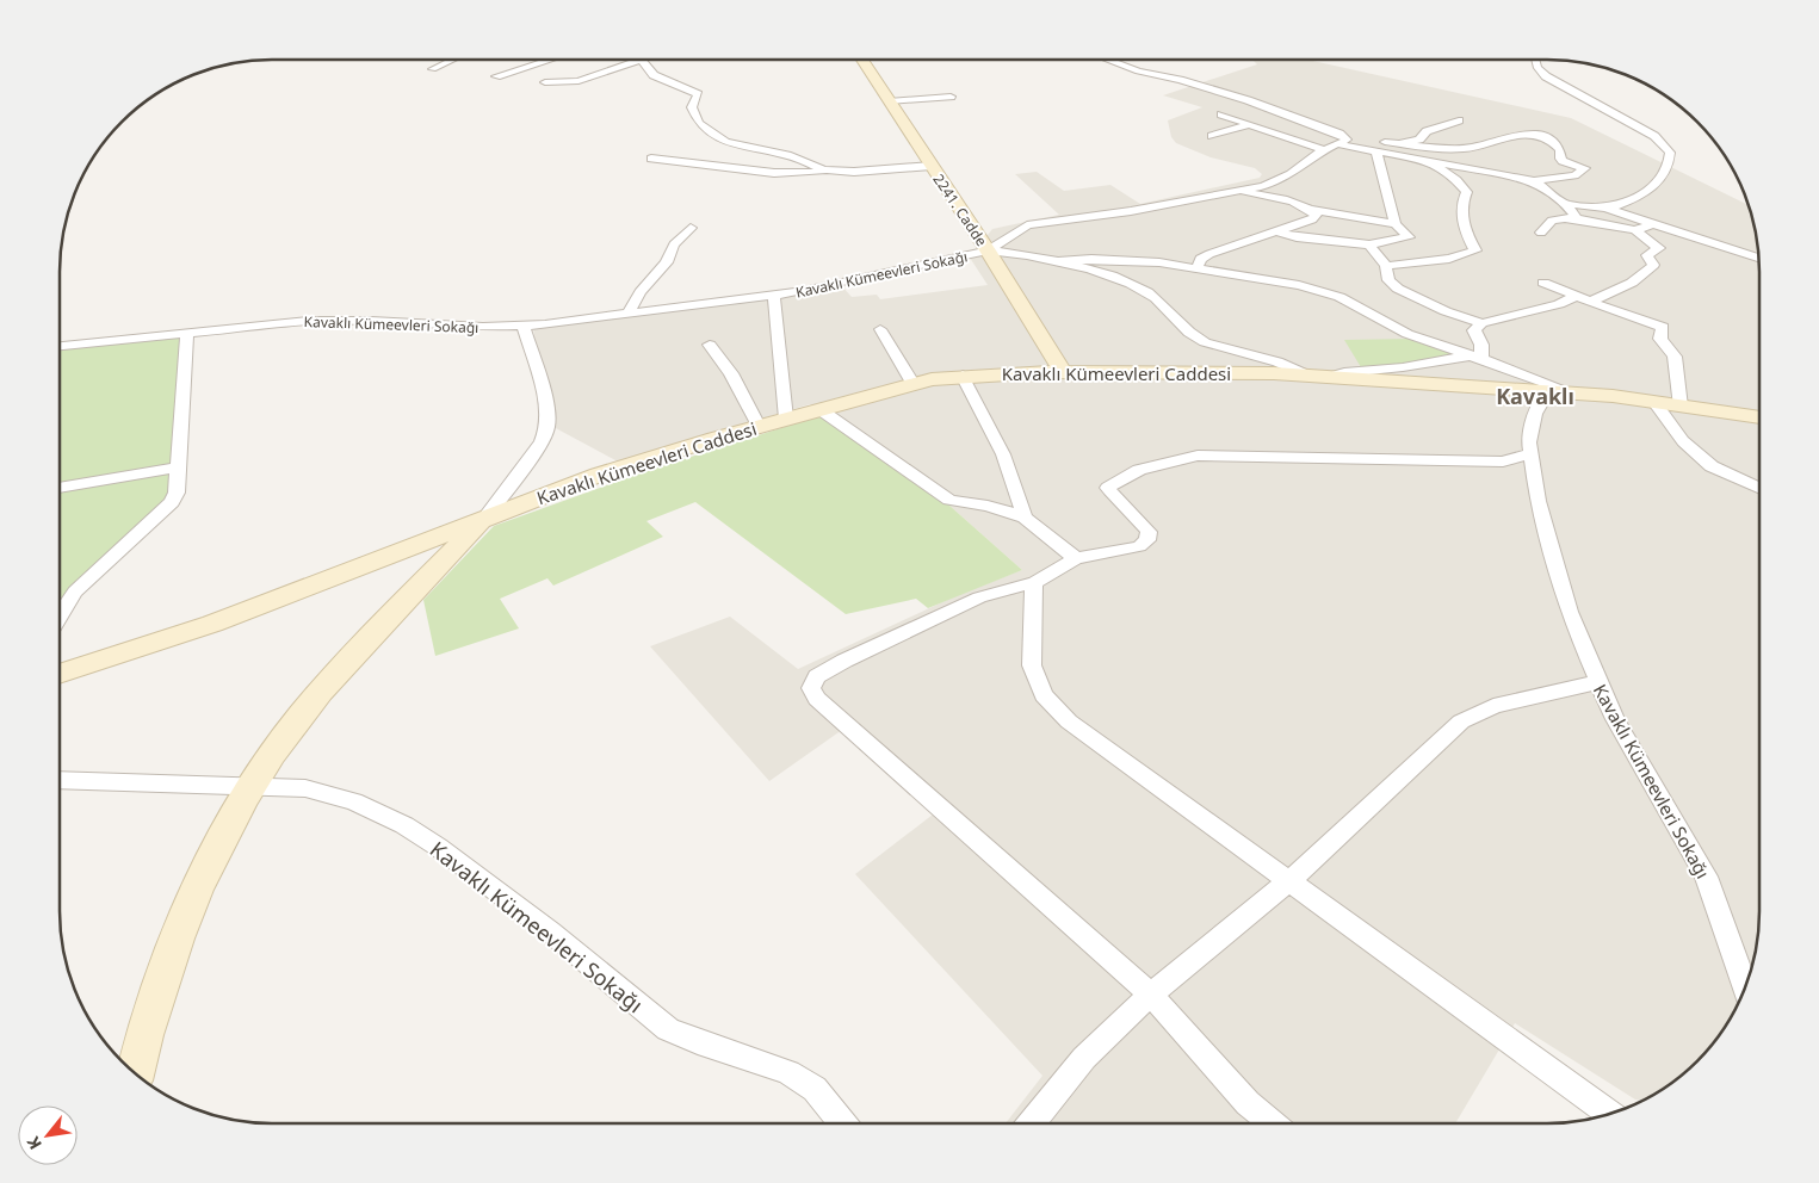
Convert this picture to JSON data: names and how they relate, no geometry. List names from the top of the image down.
{
  "streets": {
    "street": ["2241. Cadde", "Kavaklı Kümeevleri Sokağı", "Kavaklı Kümeevleri Caddesi"]
  },
  "crossings": [
    ["2241. Cadde", "Kavaklı Kümeevleri Sokağı"],
    ["2241. Cadde", "Kavaklı Kümeevleri Caddesi"],
    ["Kavaklı Kümeevleri Sokağı", "Kavaklı Kümeevleri Caddesi"]
  ],
  "districts": ["Kavaklı"],
  "north": "bottom left"
}
